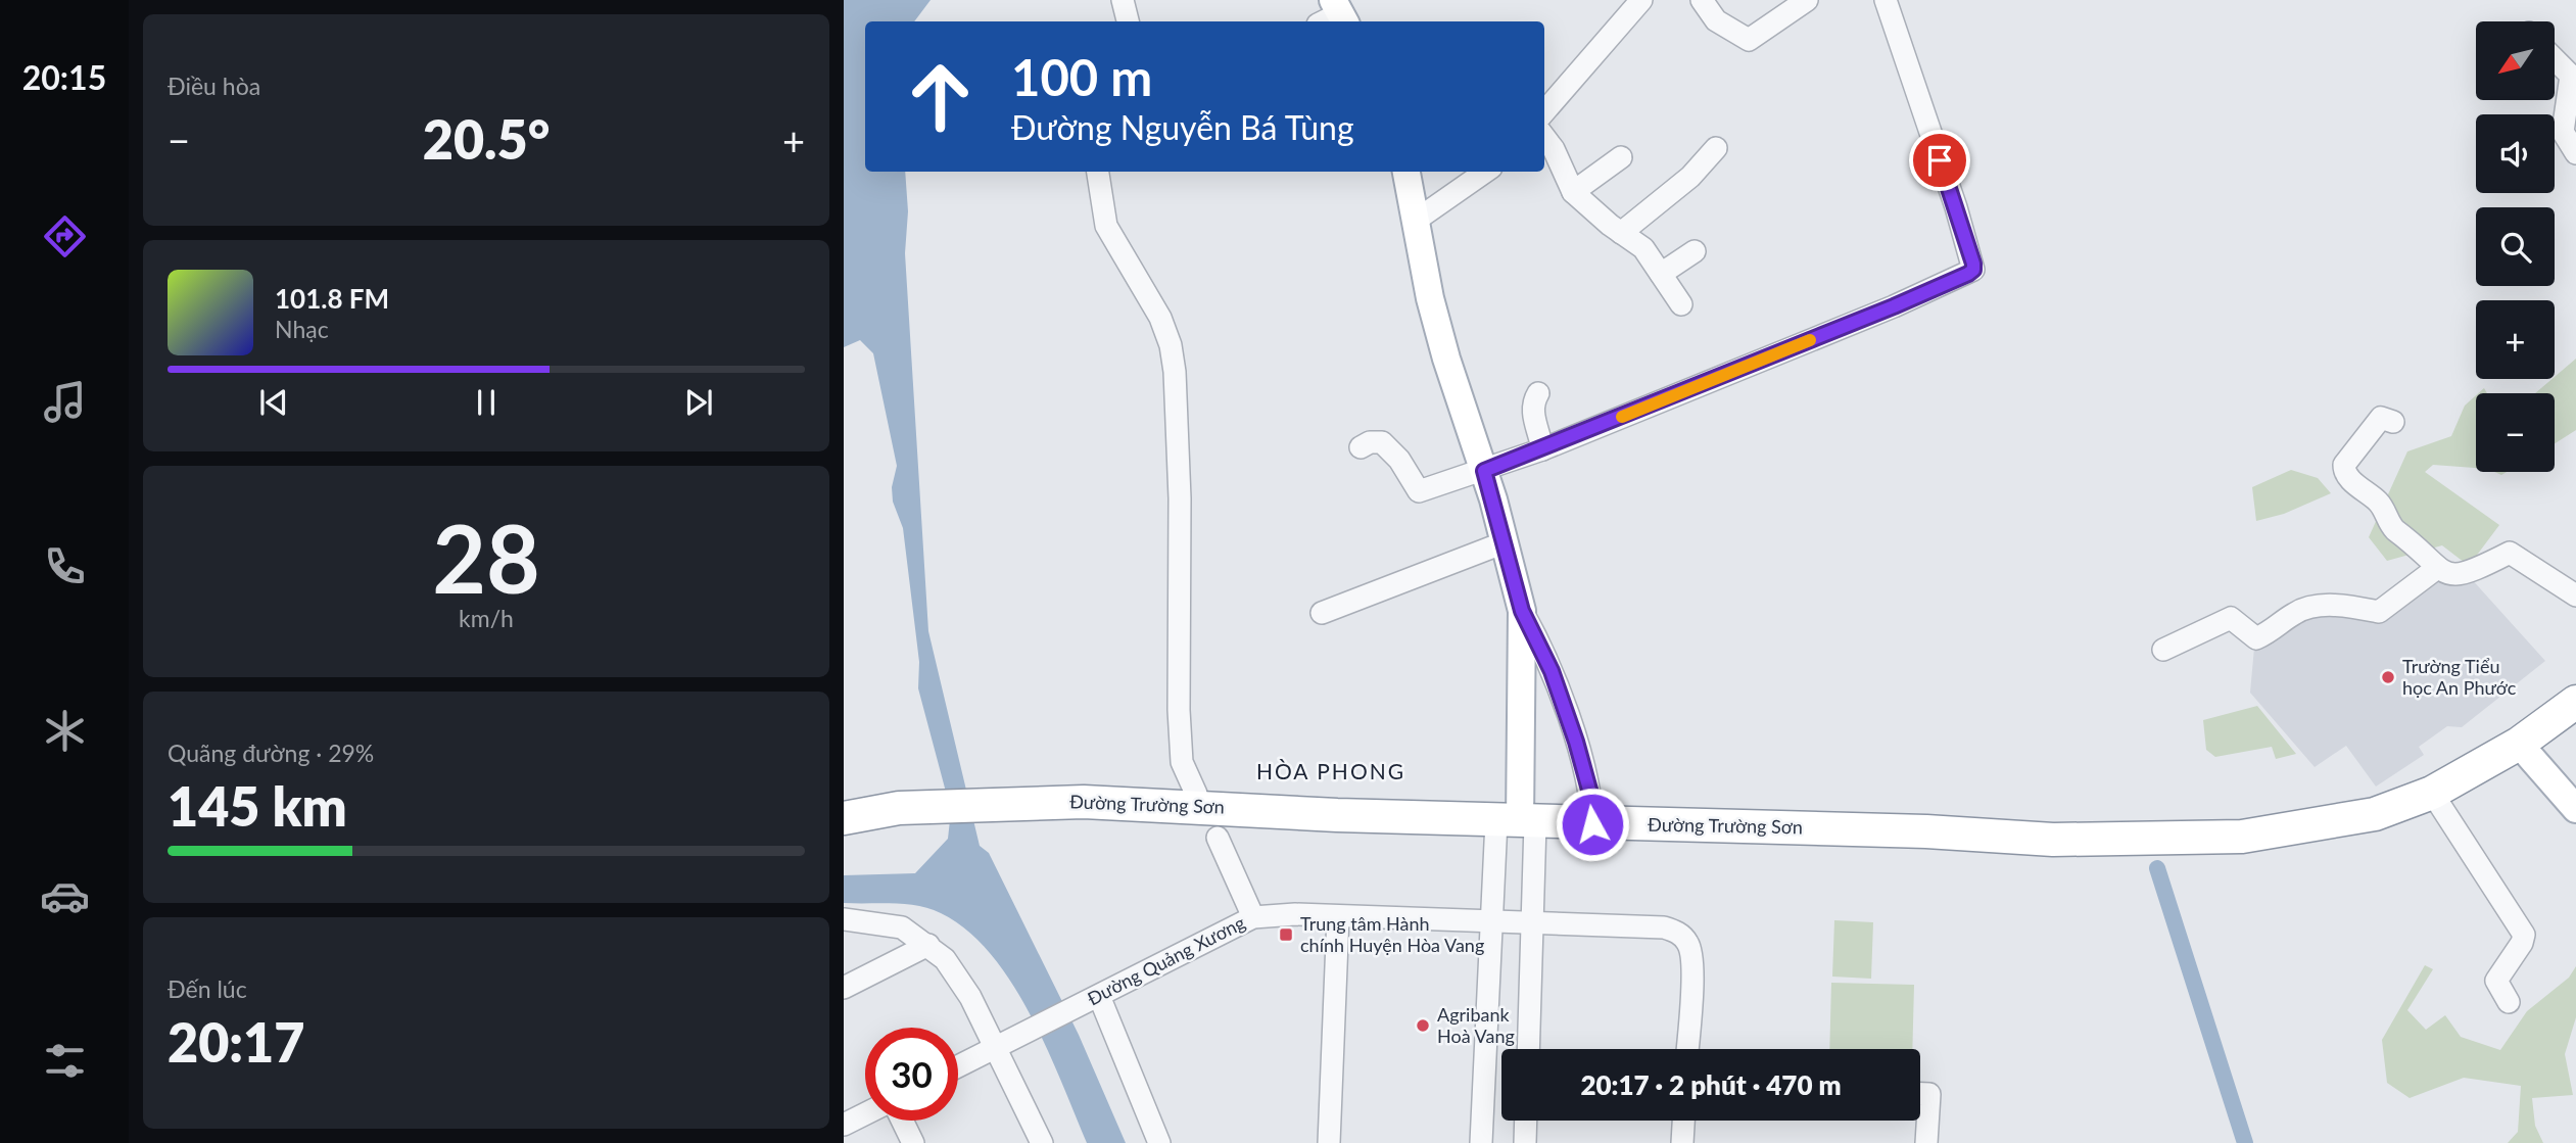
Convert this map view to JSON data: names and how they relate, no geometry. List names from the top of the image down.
{
  "streets": {
    "highway": ["Đường Trường Sơn"],
    "street": ["Đường Quảng Xương"]
  },
  "districts": ["HÒA PHONG"],
  "places": {
    "other": ["Trường Tiểu học An Phước", "Agribank Hoà Vang"],
    "transit": ["Trung tâm Hành chính Huyện Hòa Vang"]
  },
  "north": "bottom left",
  "page": {
    "tabs": "20:15",
    "tile": [
      "Điều hòa",
      ["28", "km/h"],
      ["Quãng đường · 29%", "145 km"],
      ["Đến lúc", "20:17"]
    ],
    "map_buttons": ["+", "−"],
    "turn": ["100 m", "Đường Nguyễn Bá Tùng"],
    "heat": ["−", "20.5°", "+"],
    "song": ["101.8 FM", "Nhạc"],
    "limit": "30",
    "trip": "20:17 · 2 phút · 470 m"
  }
}
